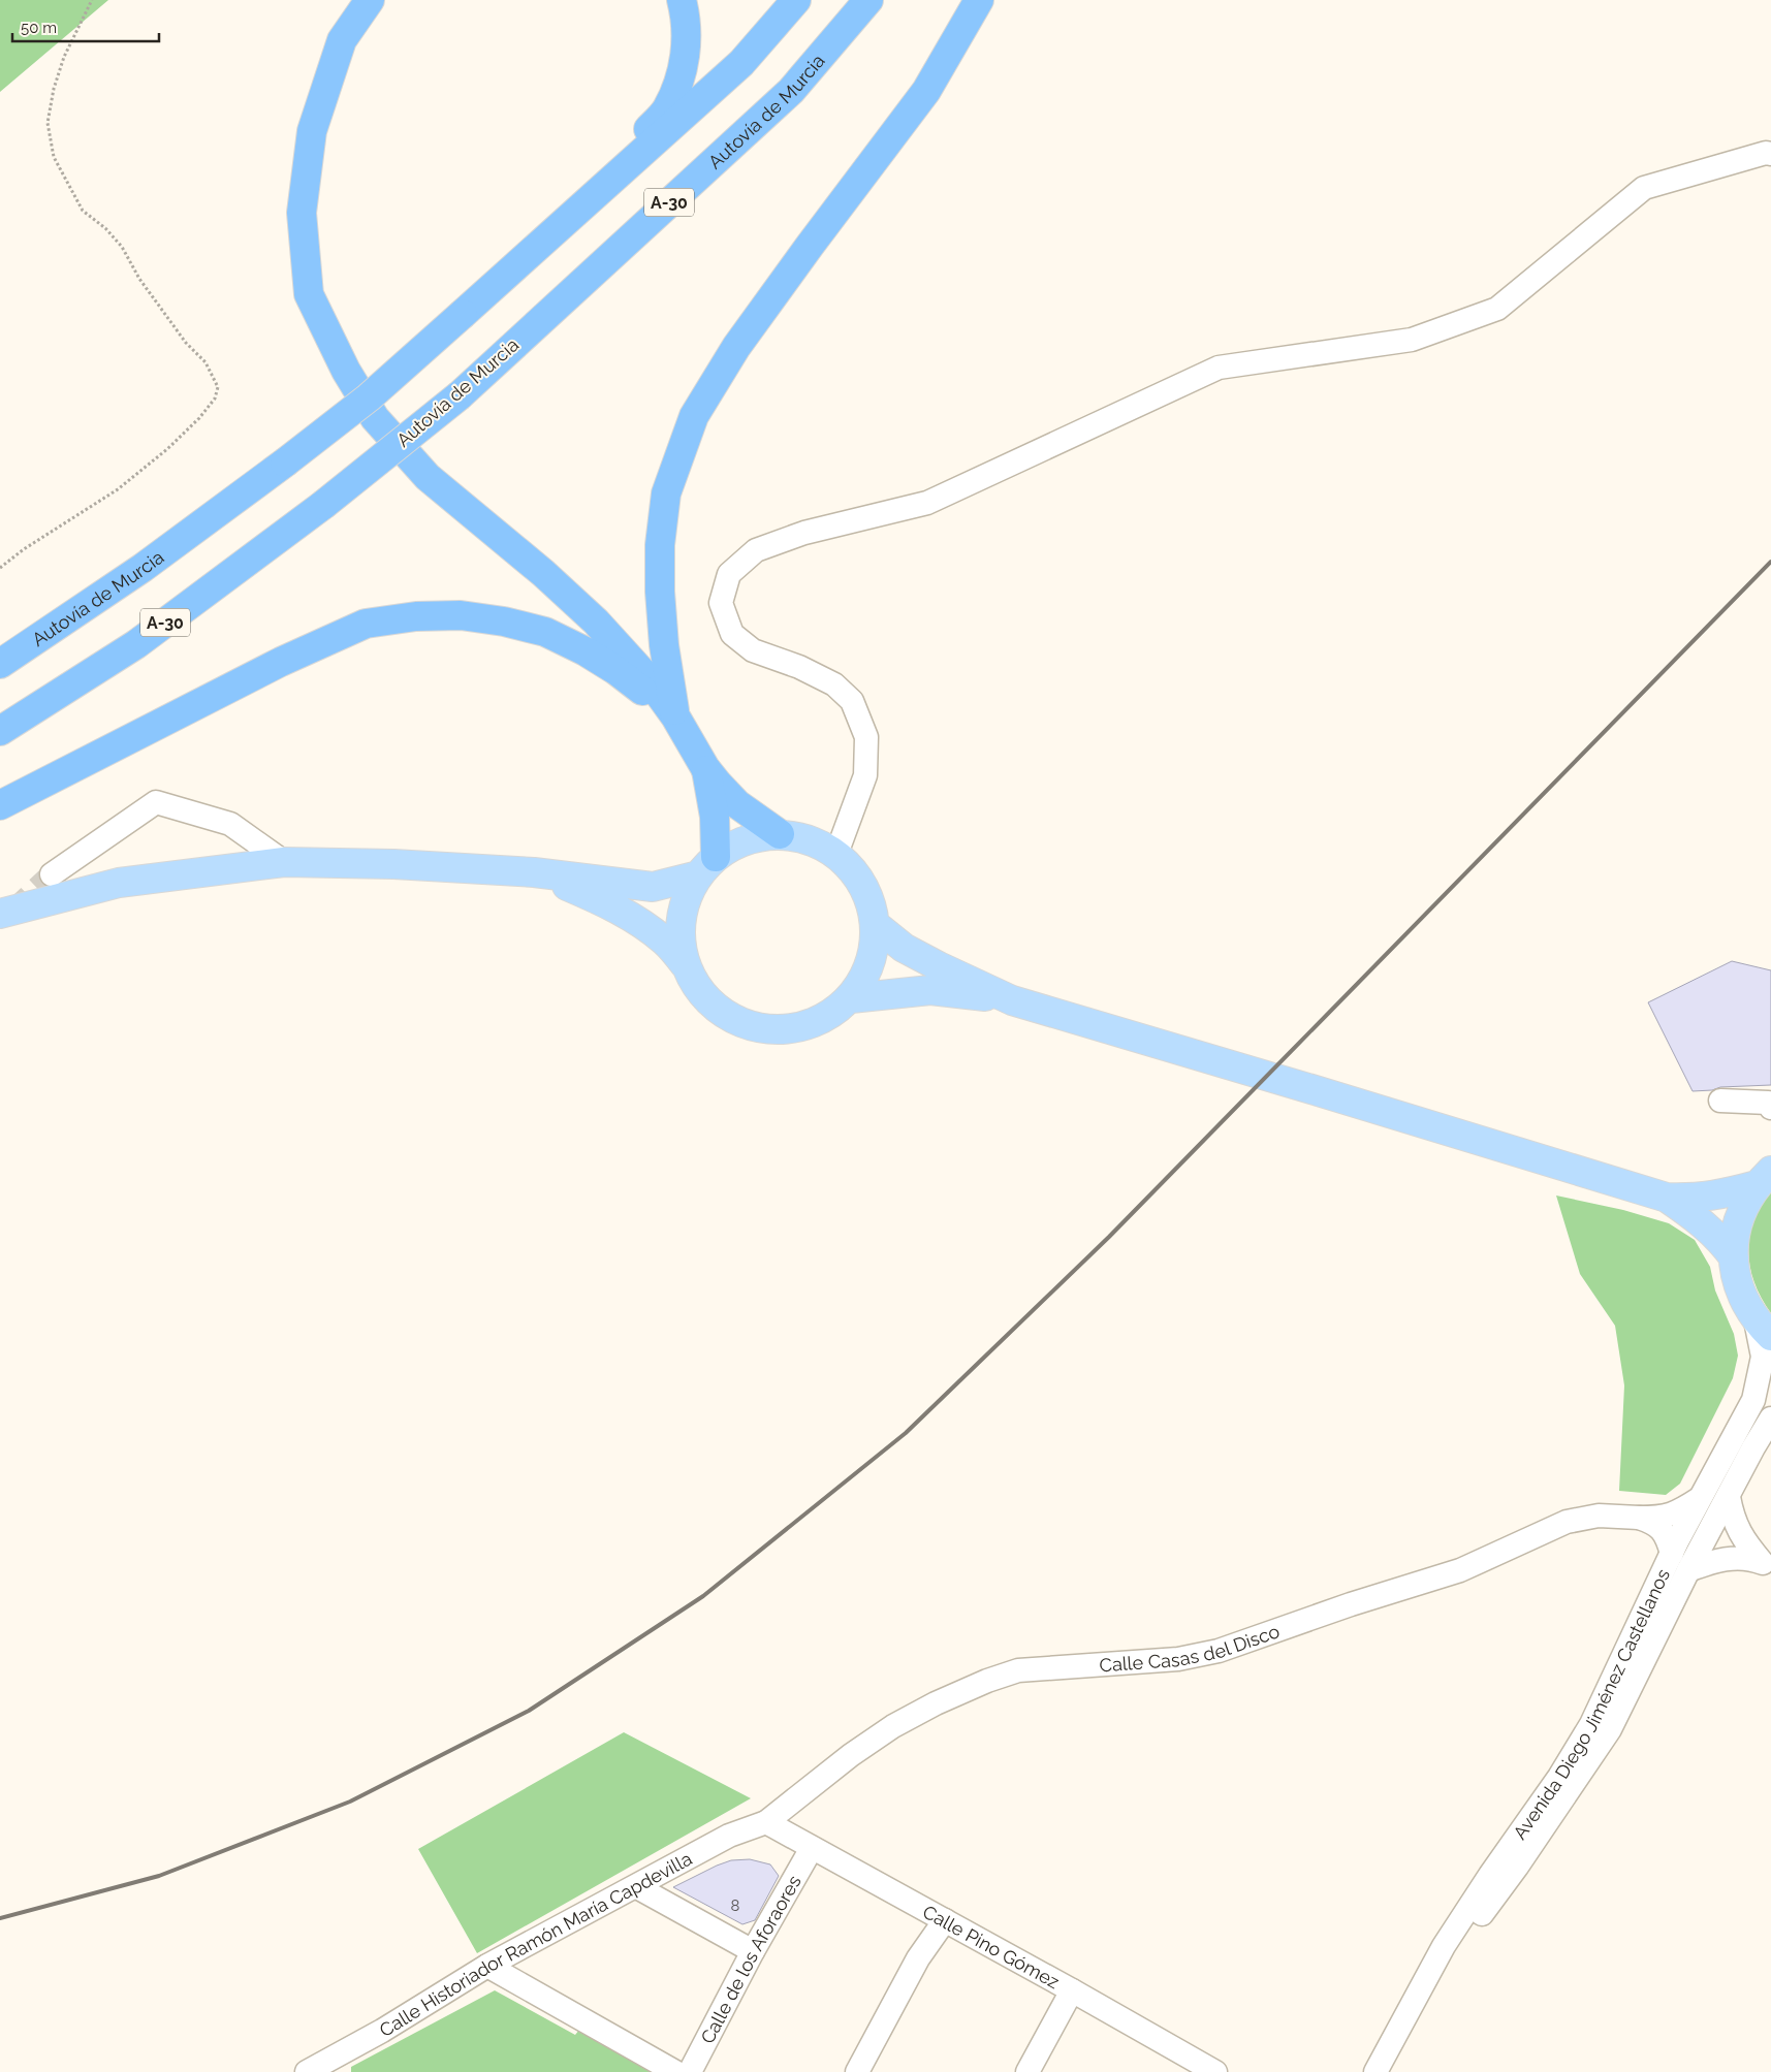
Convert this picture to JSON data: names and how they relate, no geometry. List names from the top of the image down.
{
  "streets": {
    "highway": ["Autovía de Murcia", "A-30"],
    "street": [
      "Calle Casas del Disco",
      "Avenida Diego Jiménez Castellanos",
      "Calle Historiador Ramón María Capdevilla",
      "Calle Pino Gómez",
      "Calle de los Aforaores"
    ]
  },
  "crossings": [
    ["Calle Casas del Disco", "Avenida Diego Jiménez Castellanos"],
    ["Calle Casas del Disco", "Calle Historiador Ramón María Capdevilla"],
    ["Calle Casas del Disco", "Calle Pino Gómez"],
    ["Calle Historiador Ramón María Capdevilla", "Calle Pino Gómez"],
    ["Calle Pino Gómez", "Calle de los Aforaores"]
  ],
  "house_numbers": ["8"],
  "scale_bar": "50 m"
}
